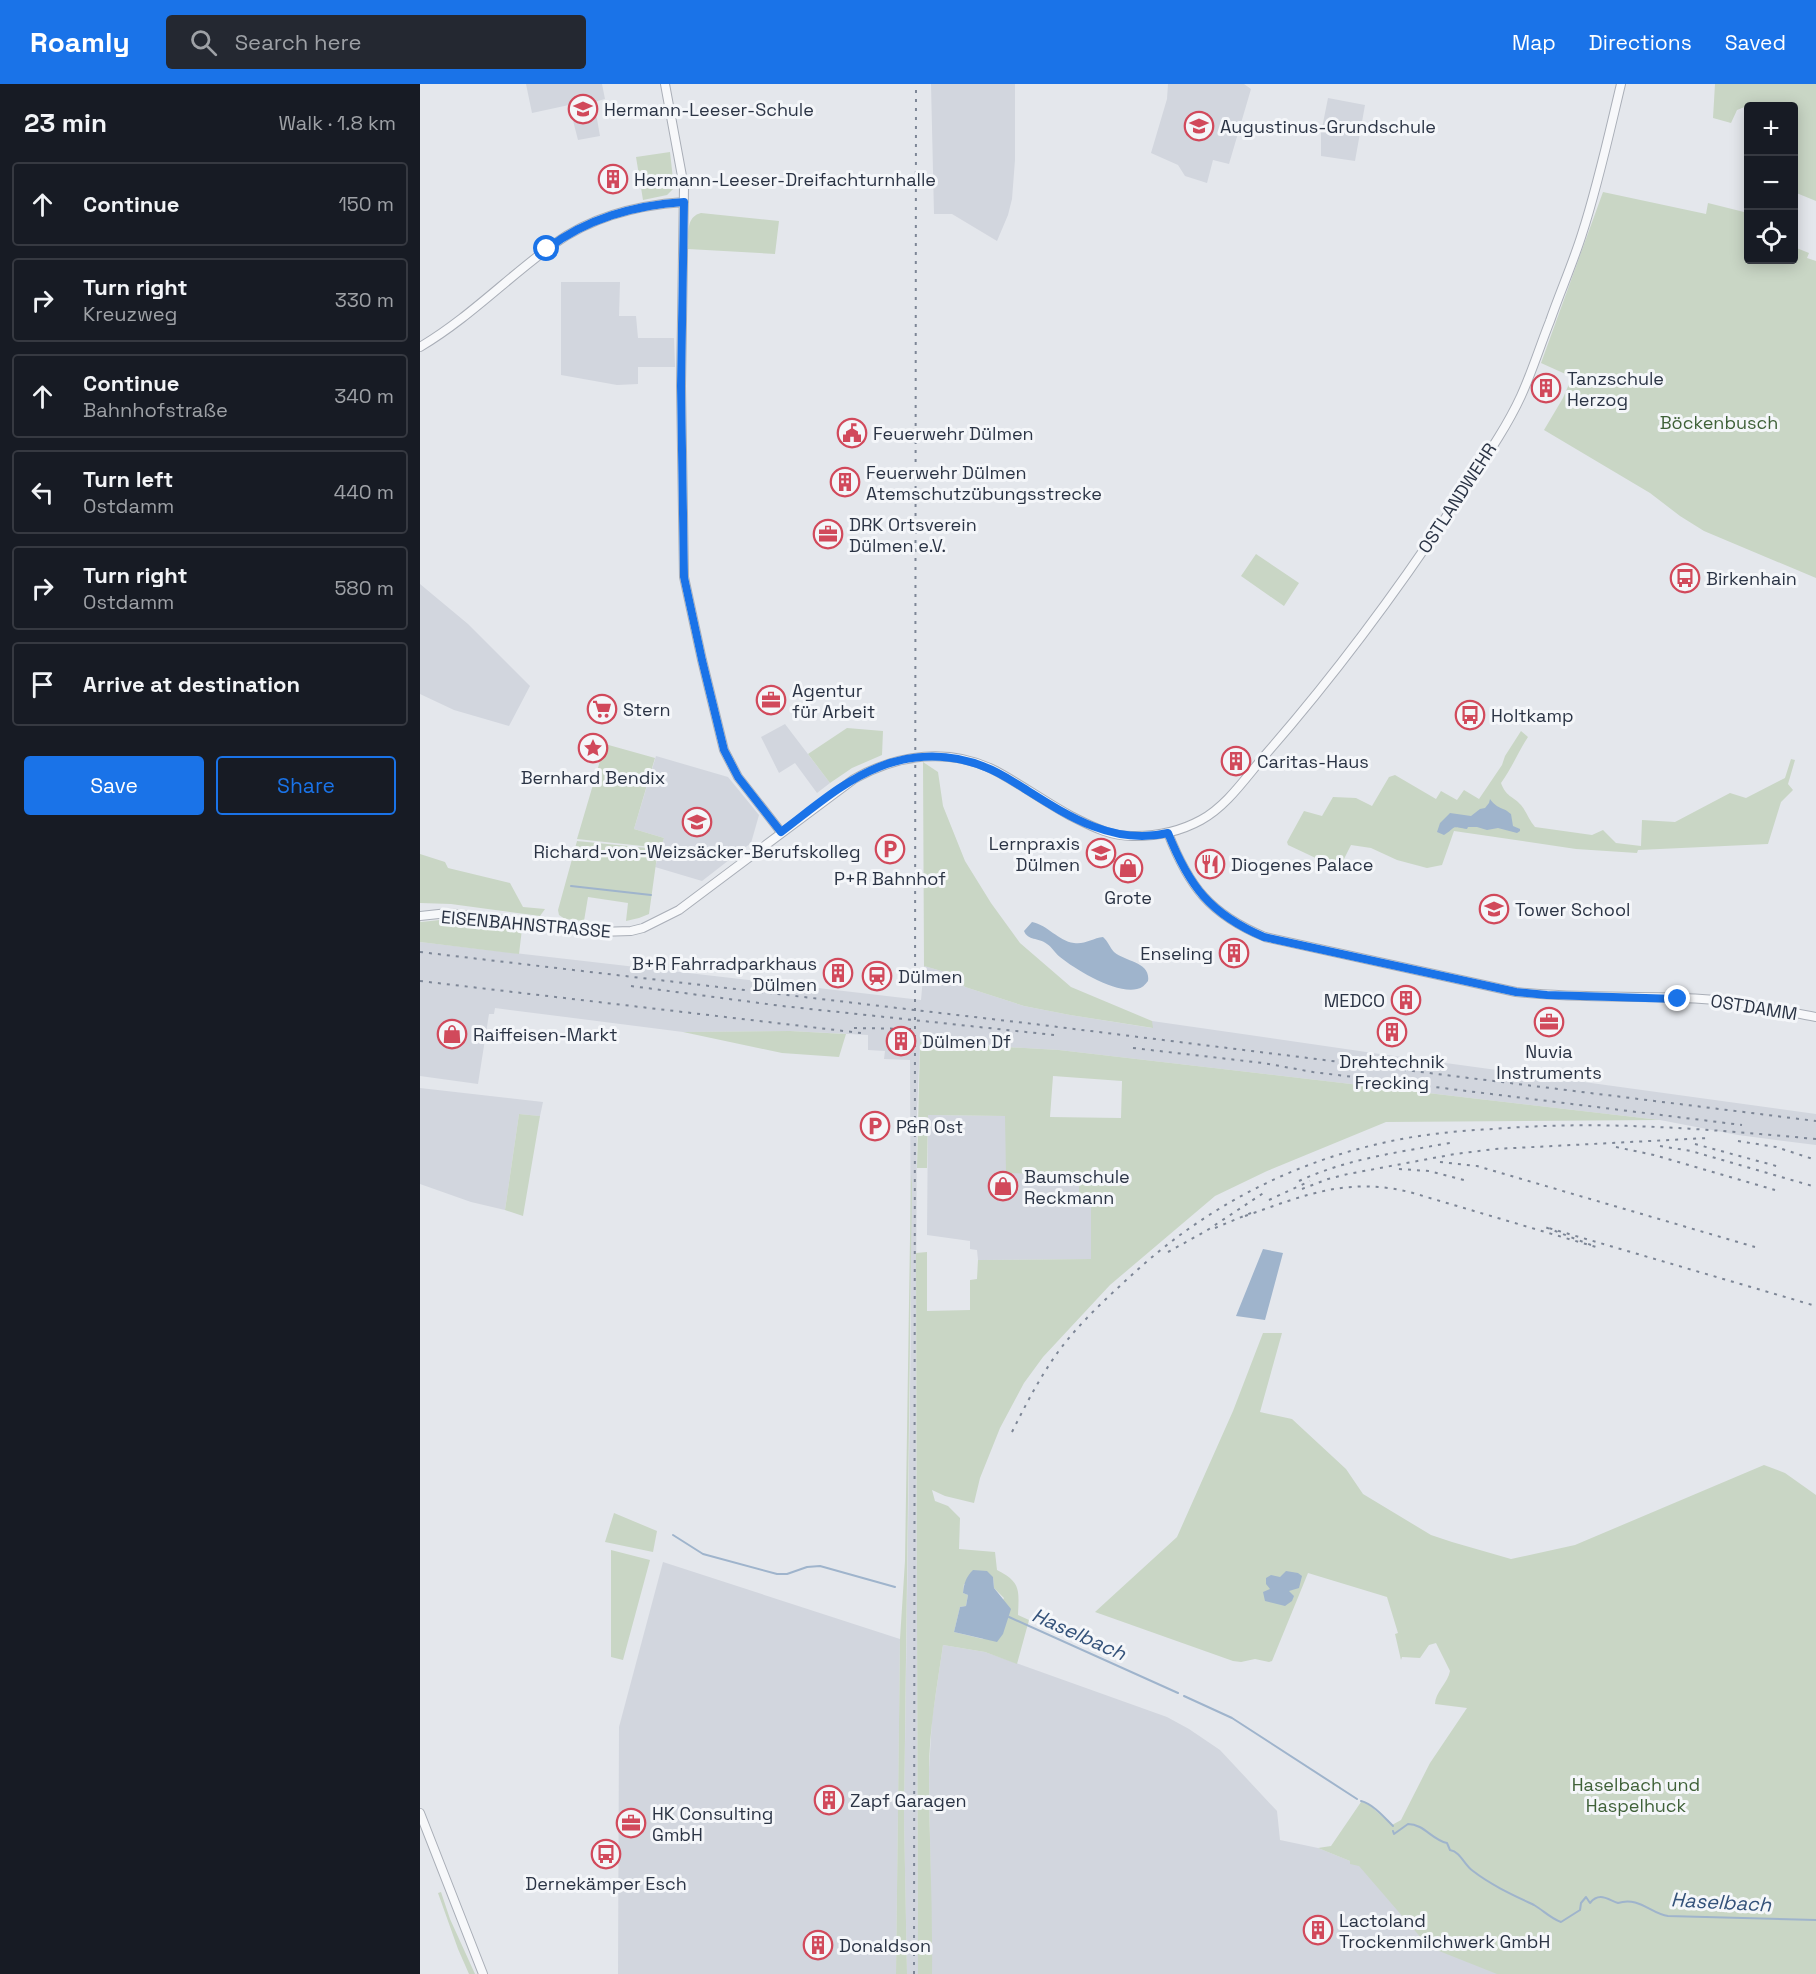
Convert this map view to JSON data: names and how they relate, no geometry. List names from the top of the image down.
{
  "streets": {
    "street": ["OSTLANDWEHR", "EISENBAHNSTRASSE", "OSTDAMM"]
  },
  "crossings": [
    ["OSTLANDWEHR", "OSTDAMM"]
  ],
  "water": ["Haselbach"],
  "parks": ["Böckenbusch", "Haselbach und Haspelhuck"],
  "places": {
    "school or university": [
      "Hermann-Leeser-Schule",
      "Augustinus-Grundschule",
      "Richard-von-Weizsäcker-Berufskolleg",
      "Lernpraxis Dülmen",
      "Tower School"
    ],
    "building": [
      "Hermann-Leeser-Dreifachturnhalle",
      "Tanzschule Herzog",
      "Feuerwehr Dülmen Atemschutzübungsstrecke",
      "Caritas-Haus",
      "Enseling",
      "B+R Fahrradparkhaus Dülmen",
      "MEDCO",
      "Drehtechnik Frecking",
      "Dülmen Df",
      "Zapf Garagen",
      "Lactoland Trockenmilchwerk GmbH",
      "Donaldson"
    ],
    "public building": ["Feuerwehr Dülmen"],
    "office": [
      "DRK Ortsverein Dülmen e.V.",
      "Agentur für Arbeit",
      "Nuvia Instruments",
      "HK Consulting GmbH"
    ],
    "bus stop": ["Birkenhain", "Holtkamp", "Dernekämper Esch"],
    "supermarket": ["Stern"],
    "place": ["Bernhard Bendix"],
    "parking": ["P+R Bahnhof", "P&R Ost"],
    "restaurant": ["Diogenes Palace"],
    "shop": ["Grote", "Raiffeisen-Markt", "Baumschule Reckmann"],
    "station": ["Dülmen"]
  },
  "page": {
    "header": "Roamly",
    "search": "Search here",
    "nav": ["Map", "Directions", "Saved"],
    "heading": ["23 min", "Walk · 1.8 km"],
    "map_buttons": ["+", "−"],
    "list": [
      ["Continue", "150 m"],
      ["Turn right", "Kreuzweg", "330 m"],
      ["Continue", "Bahnhofstraße", "340 m"],
      ["Turn left", "Ostdamm", "440 m"],
      ["Turn right", "Ostdamm", "580 m"],
      "Arrive at destination"
    ],
    "buttons": ["Save", "Share"]
  }
}
